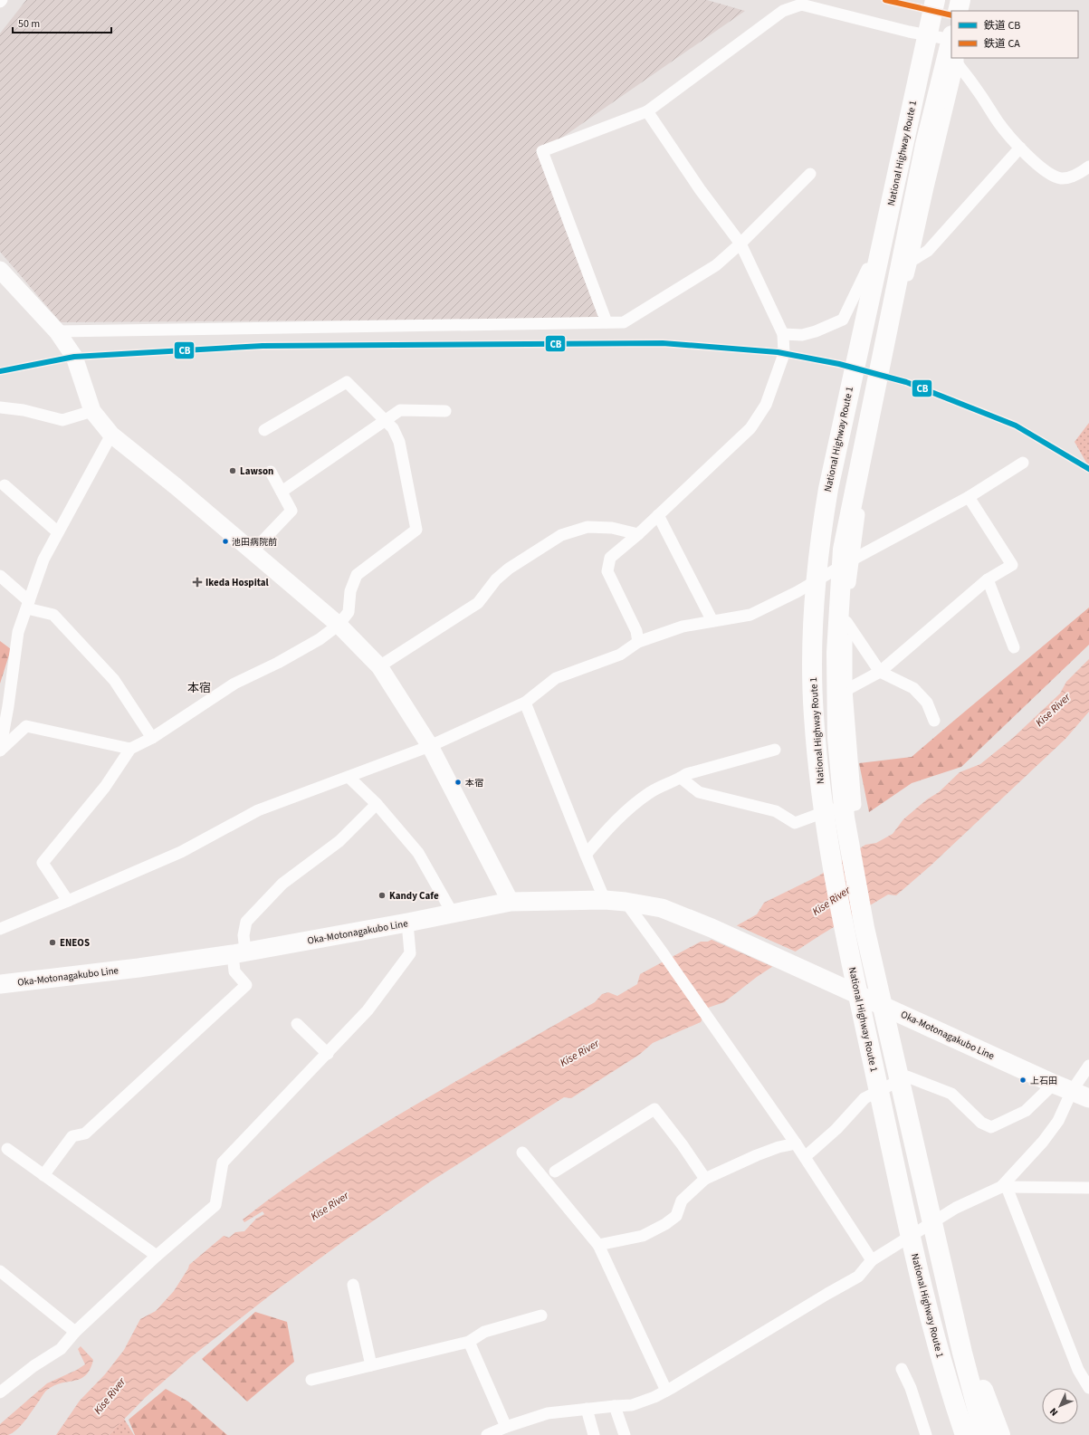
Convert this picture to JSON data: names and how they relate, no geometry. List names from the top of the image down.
{
  "streets": {
    "highway": ["National Highway Route 1"],
    "main road": ["Oka-Motonagakubo Line"]
  },
  "districts": ["本宿"],
  "water": ["Kise River"],
  "places": {
    "other": [
      "Lawson",
      "池田病院前",
      "本宿",
      "Kandy Cafe",
      "ENEOS",
      "上石田"
    ],
    "health": ["Ikeda Hospital"]
  },
  "lines": ["rail line CA", "rail line CB"],
  "legend": ["鉄道 CB", "鉄道 CA"],
  "scale_bar": "50 m",
  "north": "bottom left"
}
